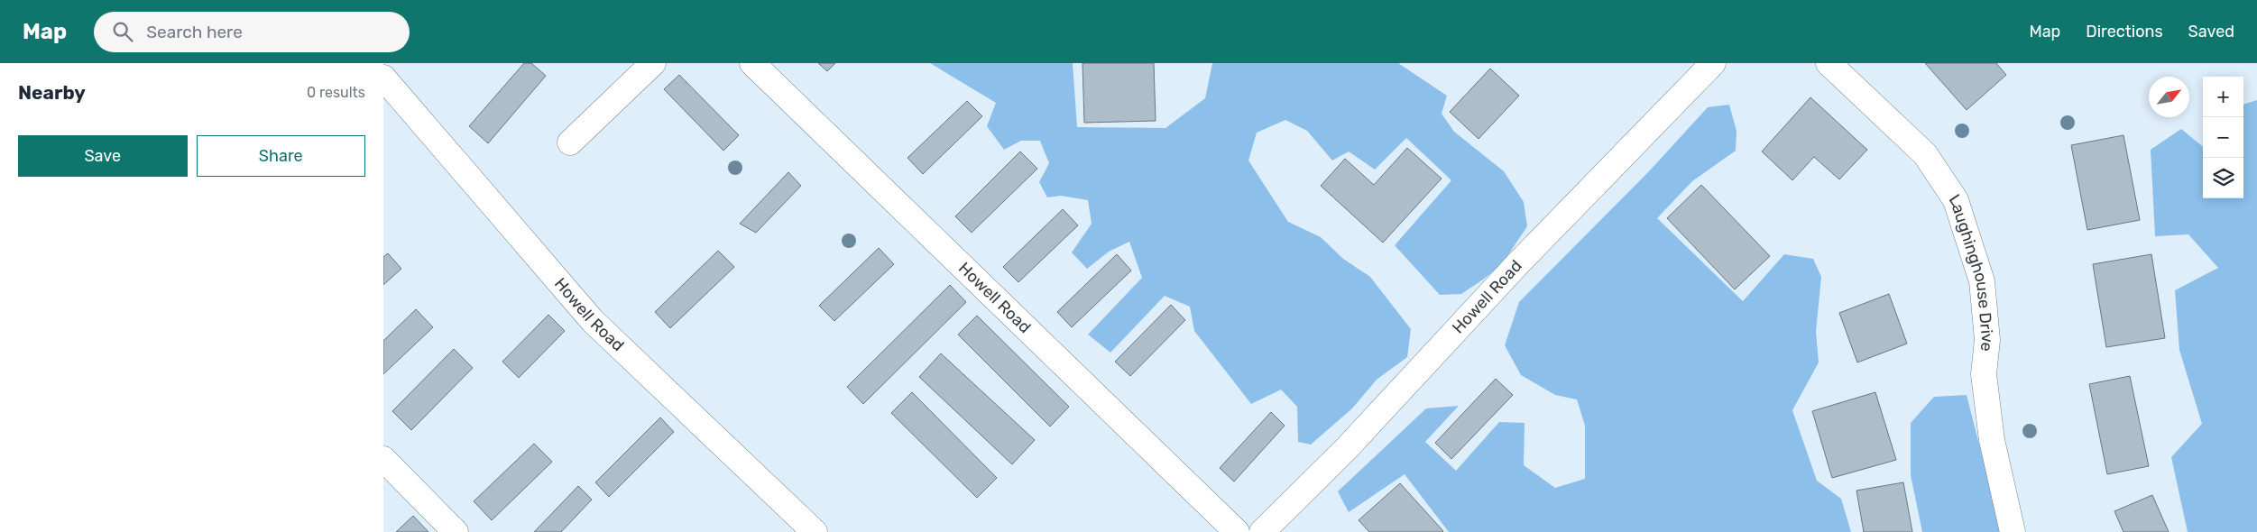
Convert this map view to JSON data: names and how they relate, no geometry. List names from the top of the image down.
{
  "streets": {
    "street": ["Laughinghouse Drive", "Howell Road"]
  },
  "north": "top right",
  "page": {
    "header": "Map",
    "search": "Search here",
    "nav": ["Map", "Directions", "Saved"],
    "heading": ["Nearby", "0 results"],
    "map_buttons": ["+", "−"],
    "buttons": ["Save", "Share"]
  }
}
